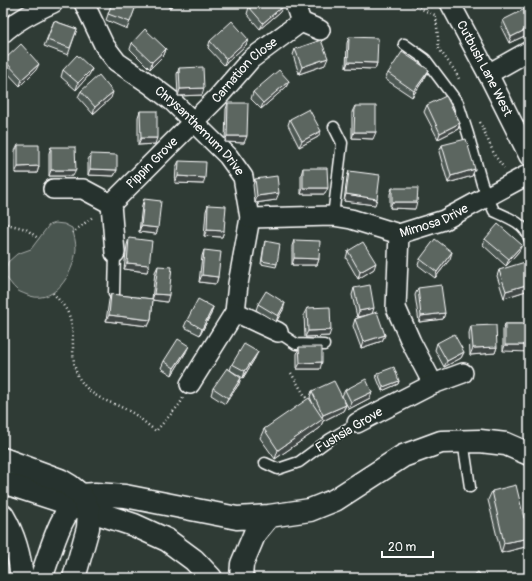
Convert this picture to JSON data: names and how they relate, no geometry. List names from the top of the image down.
{
  "streets": {
    "street": [
      "Cutbush Lane West",
      "Carnation Close",
      "Chrysanthemum Drive",
      "Pippin Grove",
      "Mimosa Drive",
      "Fushsia Grove"
    ]
  },
  "crossings": [
    ["Carnation Close", "Chrysanthemum Drive"],
    ["Carnation Close", "Pippin Grove"],
    ["Chrysanthemum Drive", "Pippin Grove"],
    ["Chrysanthemum Drive", "Mimosa Drive"]
  ],
  "scale_bar": "20 m"
}
